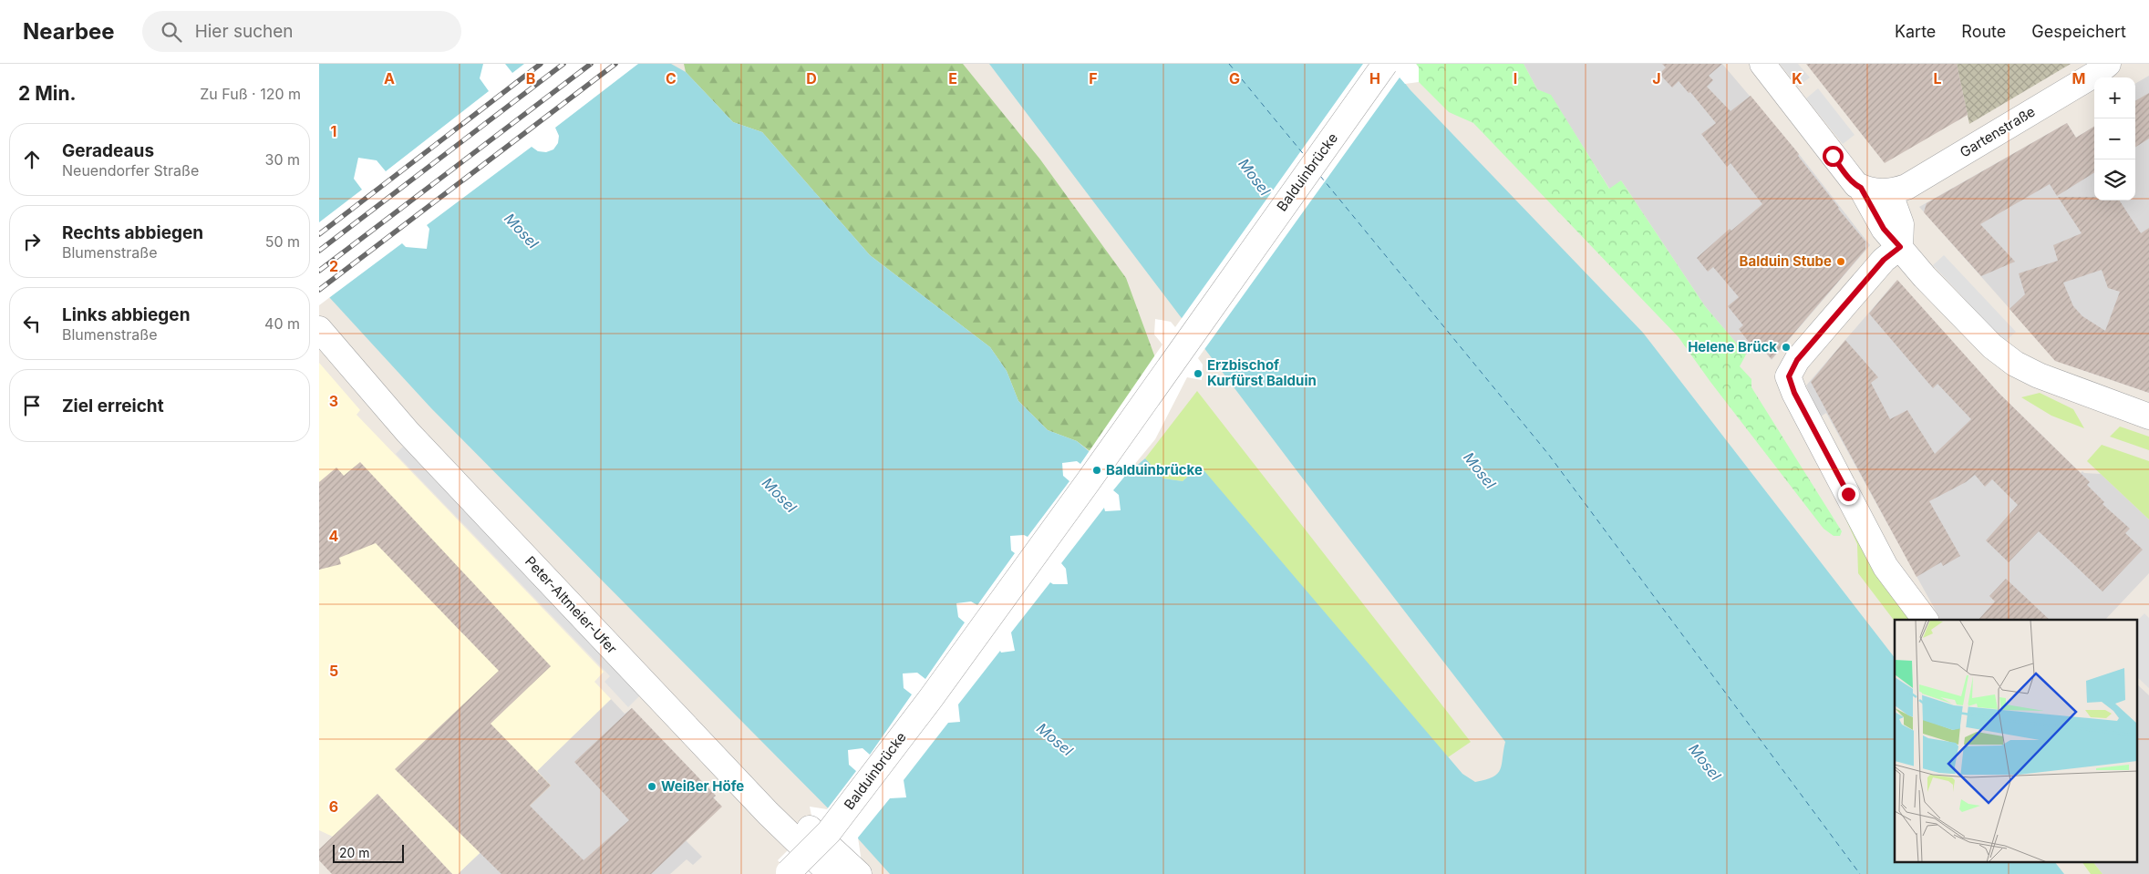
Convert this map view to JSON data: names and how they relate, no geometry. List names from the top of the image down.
{
  "streets": {
    "street": ["Gartenstraße", "Balduinbrücke", "Peter-Altmeier-Ufer"]
  },
  "water": ["Mosel"],
  "places": [
    "Balduin Stube",
    "Helene Brück",
    "Erzbischof Kurfürst Balduin",
    "Balduinbrücke",
    "Weißer Höfe"
  ],
  "scale_bar": "20 m",
  "page": {
    "header": "Nearbee",
    "search": "Hier suchen",
    "nav": ["Karte", "Route", "Gespeichert"],
    "heading": ["2 Min.", "Zu Fuß · 120 m"],
    "map_buttons": ["+", "−"],
    "list": [
      ["Geradeaus", "Neuendorfer Straße", "30 m"],
      ["Rechts abbiegen", "Blumenstraße", "50 m"],
      ["Links abbiegen", "Blumenstraße", "40 m"],
      "Ziel erreicht"
    ],
    "scale": "20 m"
  },
  "grid": {
    "columns": [
      "A",
      "B",
      "C",
      "D",
      "E",
      "F",
      "G",
      "H",
      "I",
      "J",
      "K",
      "L",
      "M"
    ],
    "rows": [
      "1",
      "2",
      "3",
      "4",
      "5",
      "6"
    ]
  }
}
